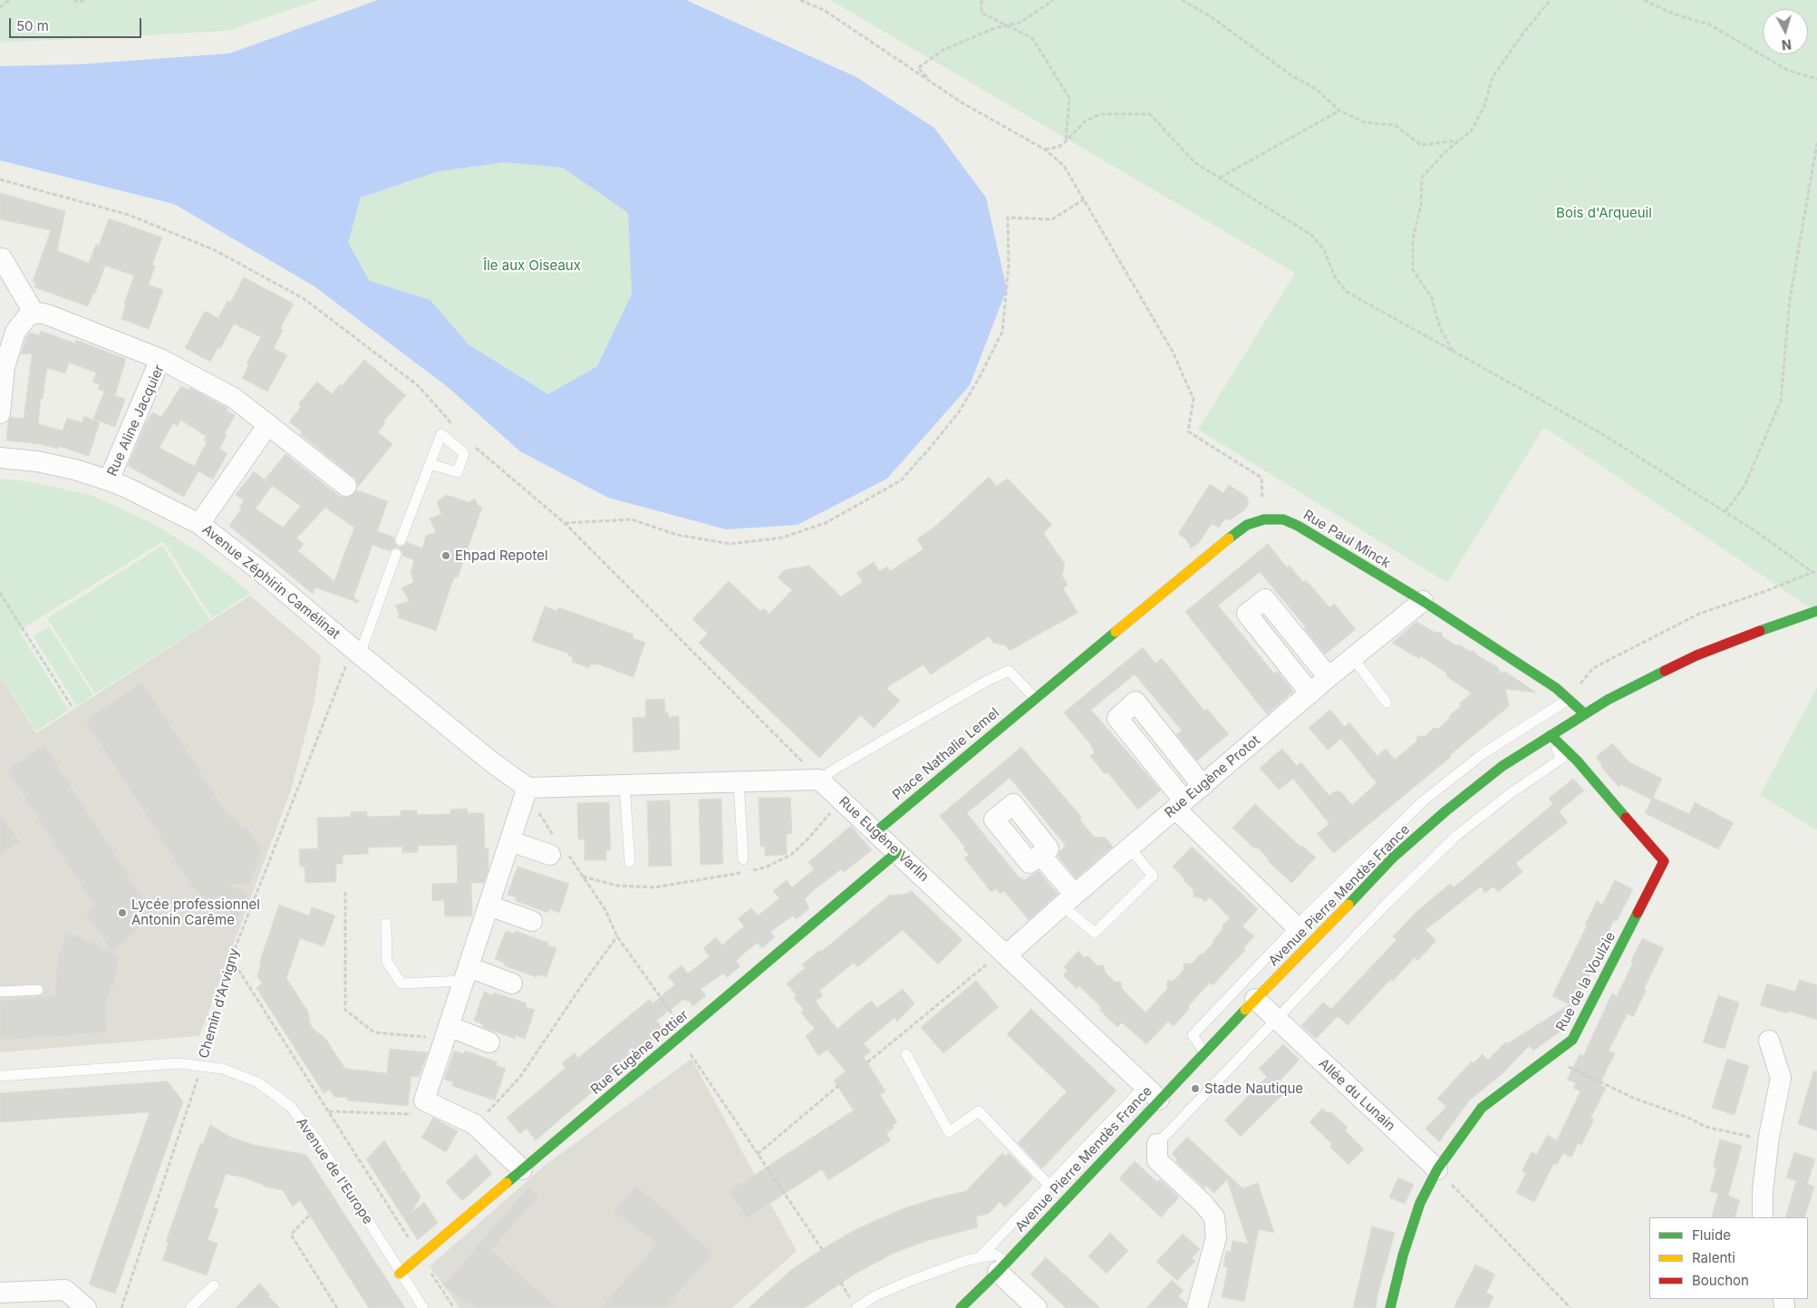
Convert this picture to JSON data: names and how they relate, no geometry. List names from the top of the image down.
{
  "streets": {
    "street": [
      "Rue Aline Jacquier",
      "Rue Paul Minck",
      "Avenue Zéphirin Camélinat",
      "Place Nathalie Lemel",
      "Rue Eugène Protot",
      "Rue Eugène Varlin",
      "Avenue Pierre Mendès France",
      "Rue de la Voulzie",
      "Rue Eugène Pottier",
      "Allée du Lunain"
    ],
    "lane": ["Avenue de l'Europe"],
    "path": ["Chemin d'Arvigny"]
  },
  "crossings": [
    ["Rue Aline Jacquier", "Avenue Zéphirin Camélinat"],
    ["Rue Paul Minck", "Place Nathalie Lemel"],
    ["Rue Paul Minck", "Rue Eugène Protot"],
    ["Rue Paul Minck", "Avenue Pierre Mendès France"],
    ["Avenue Zéphirin Camélinat", "Chemin d'Arvigny"],
    ["Place Nathalie Lemel", "Rue Eugène Varlin"],
    ["Rue Eugène Protot", "Rue Eugène Varlin"],
    ["Rue Eugène Varlin", "Avenue Pierre Mendès France"],
    ["Rue Eugène Varlin", "Rue Eugène Pottier"],
    ["Avenue Pierre Mendès France", "Rue de la Voulzie"],
    ["Avenue Pierre Mendès France", "Allée du Lunain"],
    ["Rue de la Voulzie", "Allée du Lunain"],
    ["Chemin d'Arvigny", "Avenue de l'Europe"],
    ["Rue Eugène Pottier", "Avenue de l'Europe"]
  ],
  "parks": ["Bois d'Arqueuil", "Île aux Oiseaux"],
  "places": ["Ehpad Repotel", "Lycée professionnel Antonin Carême", "Stade Nautique"],
  "legend": ["Fluide", "Ralenti", "Bouchon"],
  "scale_bar": "50 m",
  "north": "bottom"
}
